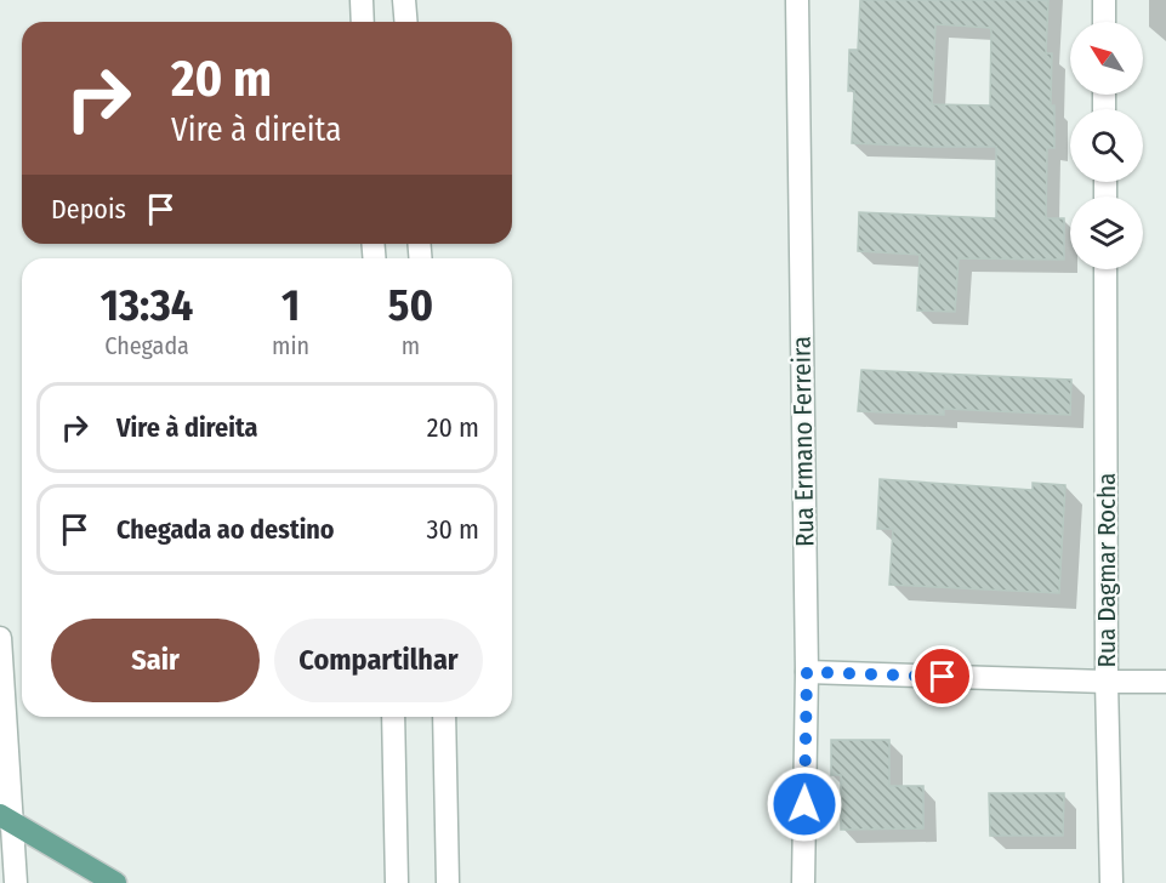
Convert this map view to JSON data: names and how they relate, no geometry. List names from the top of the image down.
{
  "streets": {
    "street": ["Rua Ermano Ferreira", "Rua Dagmar Rocha"]
  },
  "north": "top left",
  "page": {
    "turn": ["20 m", "Vire à direita"],
    "then": "Depois",
    "eta": [
      "13:34",
      "Chegada",
      "1",
      "min",
      "50",
      "m"
    ],
    "list": [
      {
        "name": "Vire à direita",
        "value": "20 m"
      },
      {
        "name": "Chegada ao destino",
        "value": "30 m"
      }
    ],
    "buttons": ["Sair", "Compartilhar"]
  }
}
